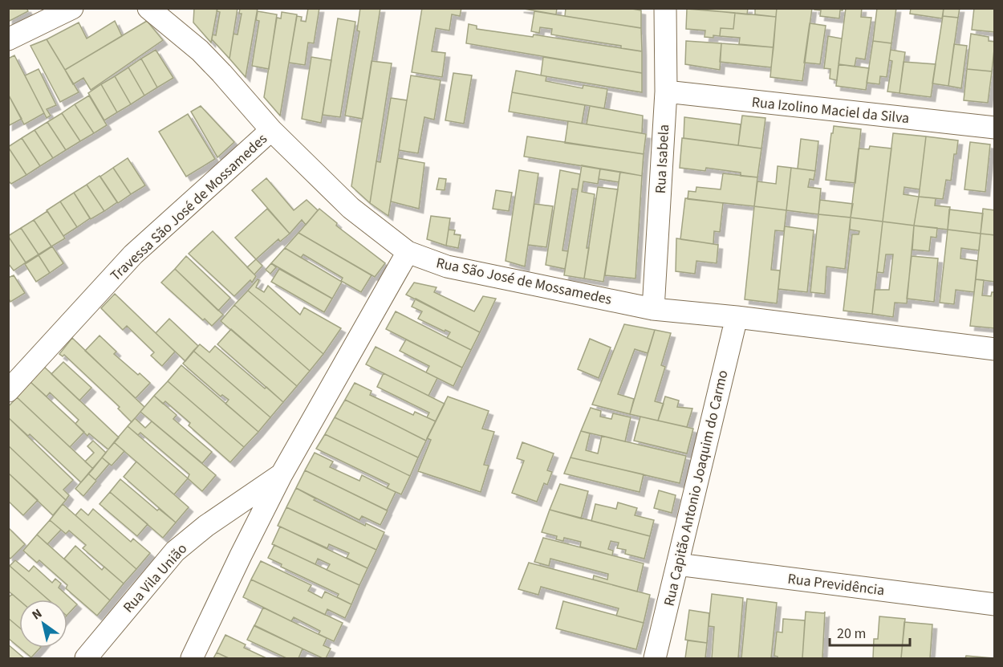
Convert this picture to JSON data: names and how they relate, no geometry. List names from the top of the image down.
{
  "streets": {
    "street": [
      "Rua Izolino Maciel da Silva",
      "Rua Isabela",
      "Travessa São José de Mossamedes",
      "Rua São José de Mossamedes",
      "Rua Capitão Antonio Joaquim do Carmo",
      "Rua Vila União",
      "Rua Previdência"
    ]
  },
  "crossings": [
    ["Rua Izolino Maciel da Silva", "Rua Isabela"],
    ["Rua Isabela", "Rua São José de Mossamedes"],
    ["Travessa São José de Mossamedes", "Rua São José de Mossamedes"],
    ["Rua São José de Mossamedes", "Rua Capitão Antonio Joaquim do Carmo"],
    ["Rua São José de Mossamedes", "Rua Vila União"],
    ["Rua Capitão Antonio Joaquim do Carmo", "Rua Previdência"]
  ],
  "scale_bar": "20 m",
  "north": "top left"
}
